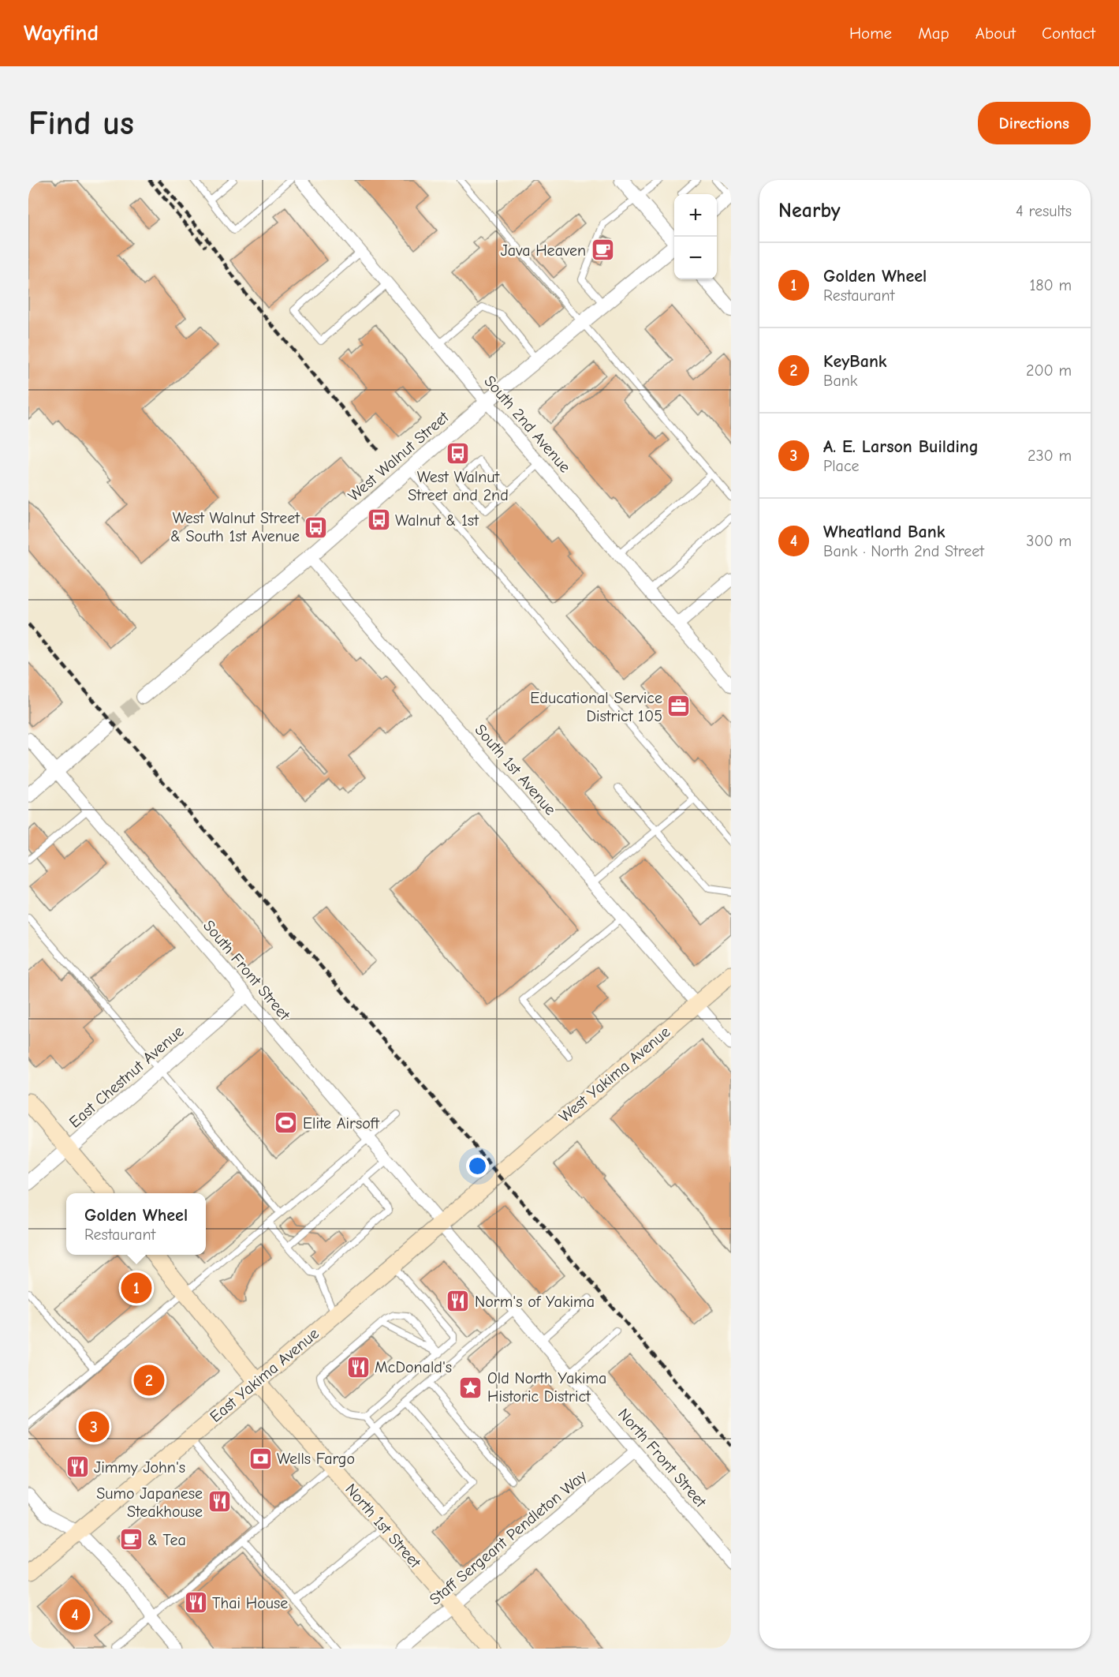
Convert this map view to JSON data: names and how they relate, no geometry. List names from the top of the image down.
{
  "streets": {
    "main road": ["West Yakima Avenue", "East Yakima Avenue", "North 1st Street"],
    "street": [
      "South 2nd Avenue",
      "West Walnut Street",
      "South 1st Avenue",
      "South Front Street",
      "East Chestnut Avenue",
      "North Front Street",
      "Staff Sergeant Pendleton Way"
    ]
  },
  "crossings": [
    ["South 2nd Avenue", "West Walnut Street"],
    ["West Walnut Street", "South 1st Avenue"],
    ["South 1st Avenue", "West Yakima Avenue"],
    ["South Front Street", "East Chestnut Avenue"],
    ["South Front Street", "East Yakima Avenue"],
    ["South Front Street", "North Front Street"],
    ["West Yakima Avenue", "East Yakima Avenue"],
    ["East Yakima Avenue", "North Front Street"],
    ["East Yakima Avenue", "North 1st Street"],
    ["North Front Street", "Staff Sergeant Pendleton Way"],
    ["North 1st Street", "Staff Sergeant Pendleton Way"]
  ],
  "places": {
    "cafe": ["Java Heaven", "& Tea"],
    "bus stop": ["West Walnut Street and 2nd", "Walnut & 1st", "West Walnut Street & South 1st Avenue"],
    "office": ["Educational Service District 105"],
    "sports": ["Elite Airsoft"],
    "restaurant": [
      "Norm's of Yakima",
      "McDonald's",
      "Jimmy John's",
      "Sumo Japanese Steakhouse",
      "Thai House"
    ],
    "place": ["Old North Yakima Historic District"],
    "bank": ["Wells Fargo"]
  },
  "page": {
    "header": "Wayfind",
    "nav": [
      "Home",
      "Map",
      "About",
      "Contact"
    ],
    "buttons": "Directions",
    "title": "Find us",
    "heading": ["Nearby", "4 results"],
    "map_buttons": ["+", "−"],
    "list": [
      {
        "mark": "1",
        "name": "Golden Wheel",
        "note": "Restaurant",
        "value": "180 m"
      },
      {
        "mark": "2",
        "name": "KeyBank",
        "note": "Bank",
        "value": "200 m"
      },
      {
        "mark": "3",
        "name": "A. E. Larson Building",
        "note": "Place",
        "value": "230 m"
      },
      {
        "mark": "4",
        "name": "Wheatland Bank",
        "note": "Bank · North 2nd Street",
        "value": "300 m"
      }
    ],
    "popup": ["Golden Wheel", "Restaurant"],
    "pins": [
      "1",
      "2",
      "3",
      "4"
    ]
  }
}
